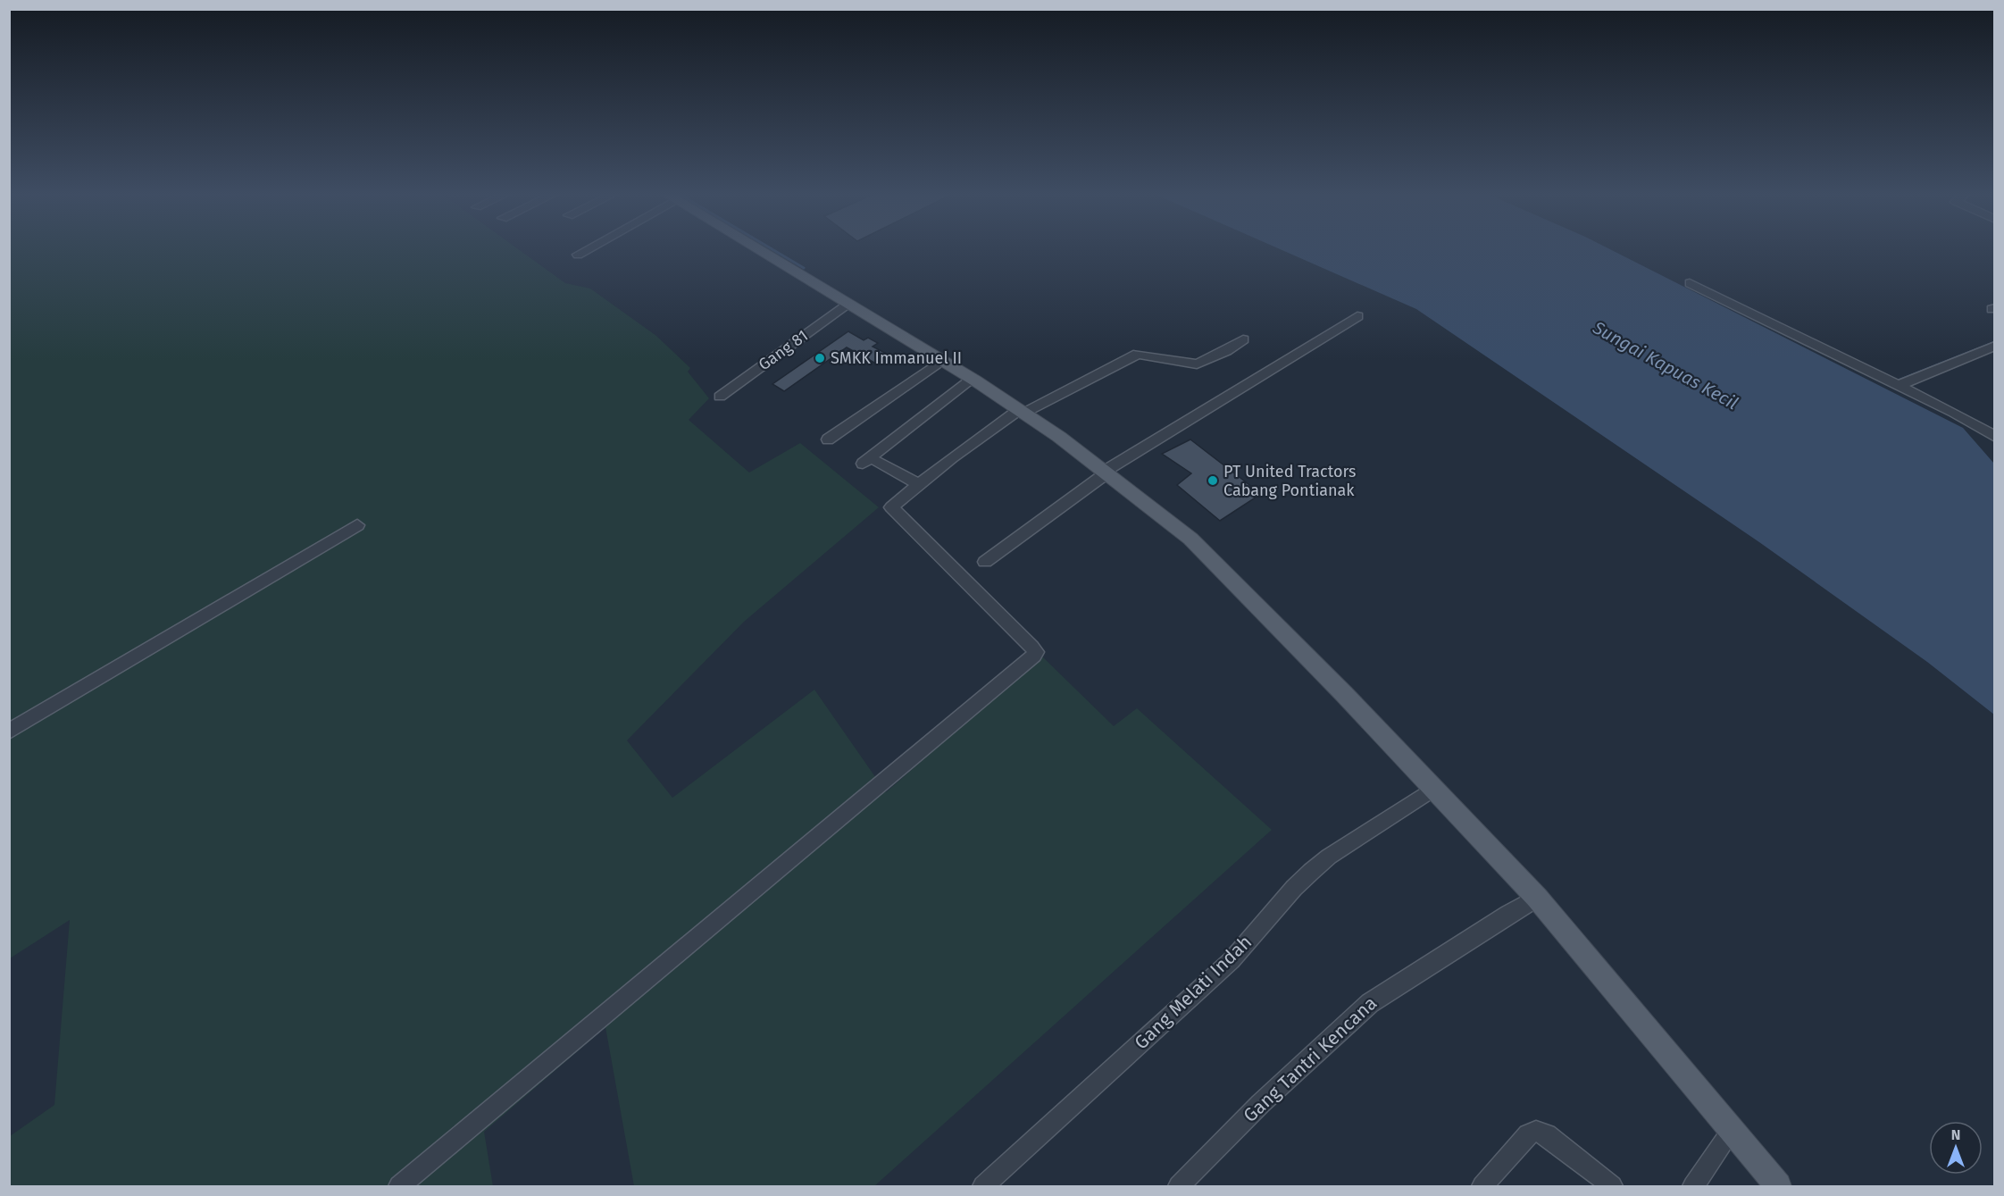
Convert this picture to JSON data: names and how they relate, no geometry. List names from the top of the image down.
{
  "streets": {
    "street": ["Gang 81", "Gang Melati Indah", "Gang Tantri Kencana"]
  },
  "water": ["Sungai Kapuas Kecil"],
  "places": ["SMKK Immanuel II", "PT United Tractors Cabang Pontianak"],
  "north": "top"
}
